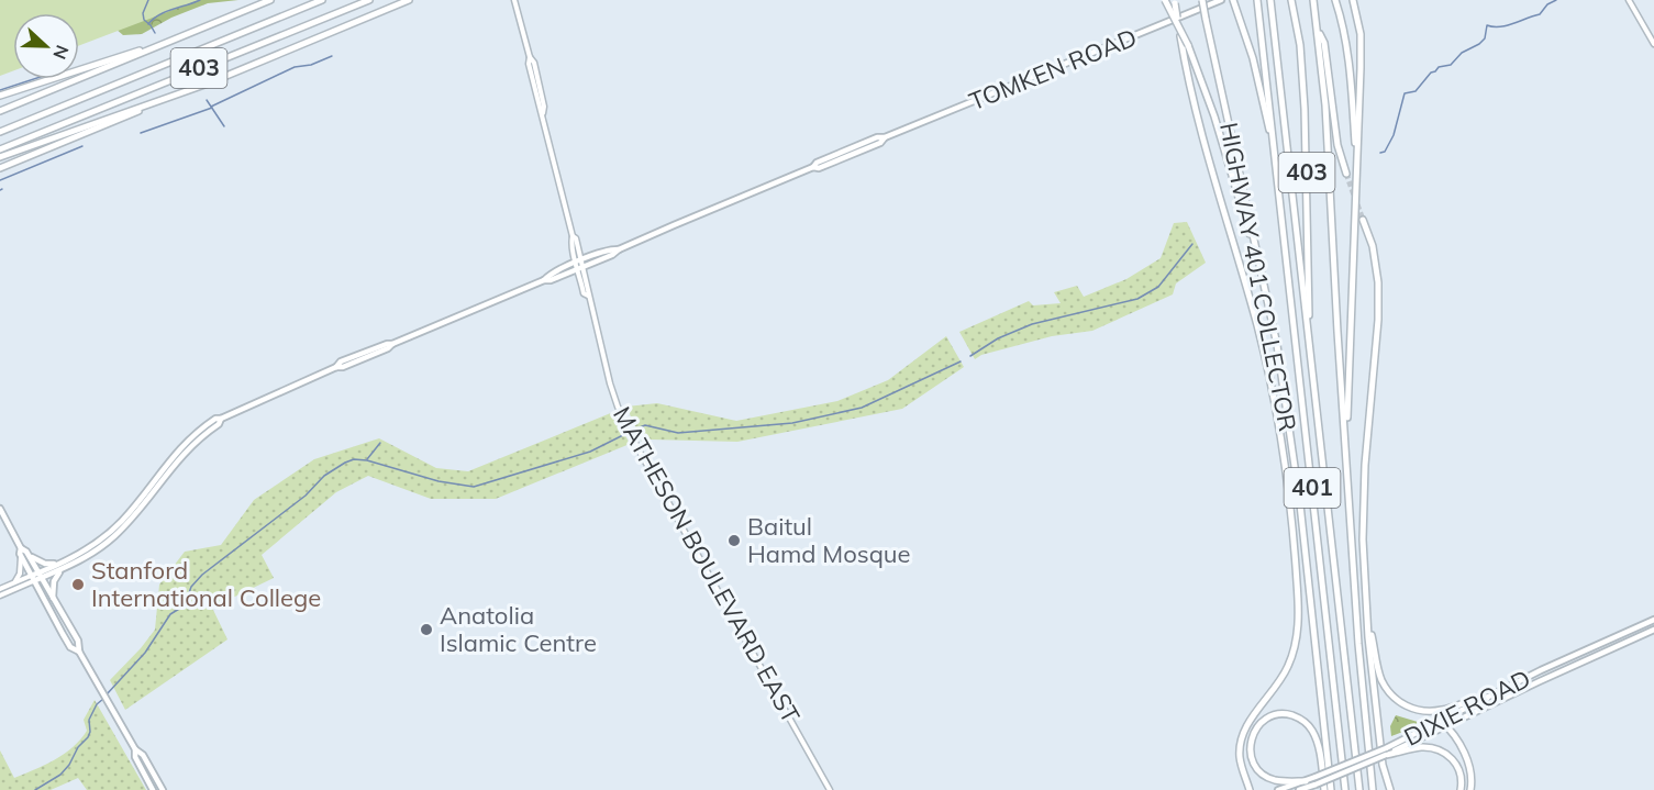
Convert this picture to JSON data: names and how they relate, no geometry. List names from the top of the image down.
{
  "streets": {
    "highway": ["403", "HIGHWAY 401 COLLECTOR", "401"],
    "main road": ["TOMKEN ROAD", "DIXIE ROAD"],
    "street": ["MATHESON BOULEVARD EAST"]
  },
  "crossings": [
    ["403", "401"],
    ["TOMKEN ROAD", "MATHESON BOULEVARD EAST"]
  ],
  "places": ["Baitul Hamd Mosque", "Stanford International College", "Anatolia Islamic Centre"],
  "north": "right"
}
